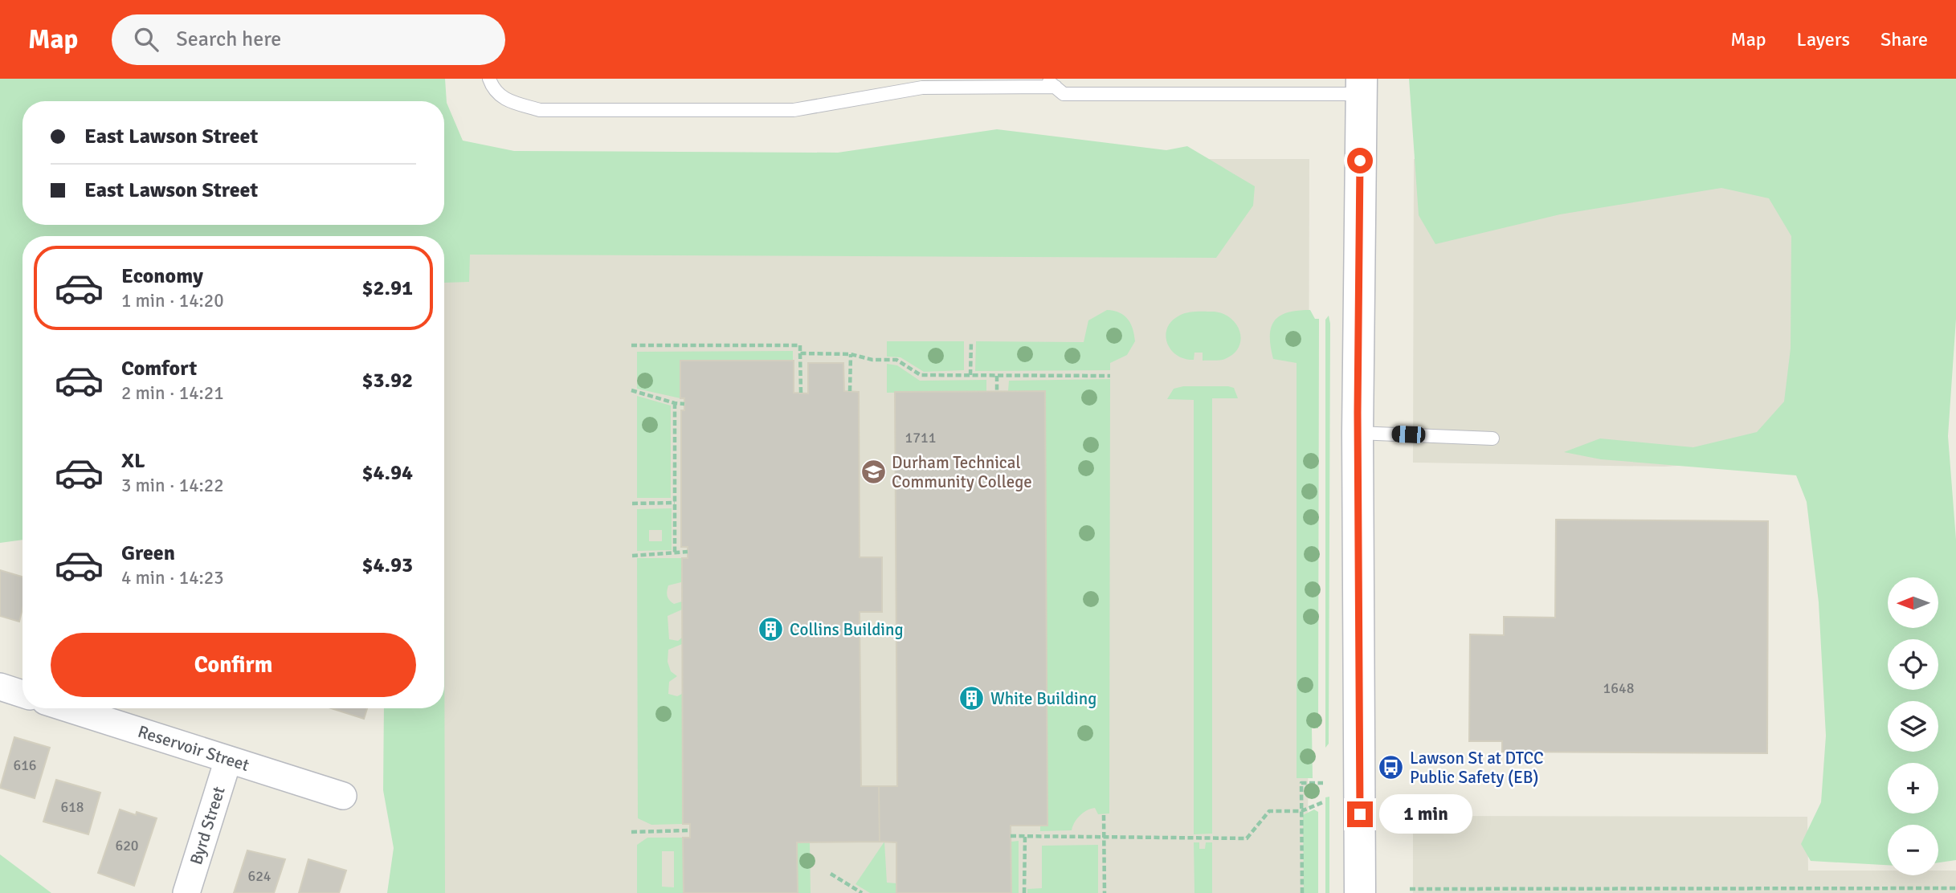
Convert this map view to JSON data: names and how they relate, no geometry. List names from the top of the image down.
{
  "streets": {
    "street": ["Reservoir Street", "Byrd Street"]
  },
  "crossings": [
    ["Reservoir Street", "Byrd Street"]
  ],
  "places": {
    "school or university": ["Durham Technical Community College"],
    "building": ["Collins Building", "White Building"],
    "bus stop": ["Lawson St at DTCC Public Safety (EB)"]
  },
  "house_numbers": [
    "1711",
    "1648",
    "616",
    "618",
    "620",
    "624"
  ],
  "north": "left",
  "page": {
    "header": "Map",
    "search": "Search here",
    "nav": ["Map", "Layers", "Share"],
    "banner": ["East Lawson Street", "East Lawson Street"],
    "list": [
      {
        "name": "Economy",
        "note": "1 min · 14:20",
        "value": "$2.91"
      },
      {
        "name": "Comfort",
        "note": "2 min · 14:21",
        "value": "$3.92"
      },
      {
        "name": "XL",
        "note": "3 min · 14:22",
        "value": "$4.94"
      },
      {
        "name": "Green",
        "note": "4 min · 14:23",
        "value": "$4.93"
      }
    ],
    "map_buttons": ["+", "−"],
    "buttons": "Confirm",
    "bubble": "1 min"
  }
}
